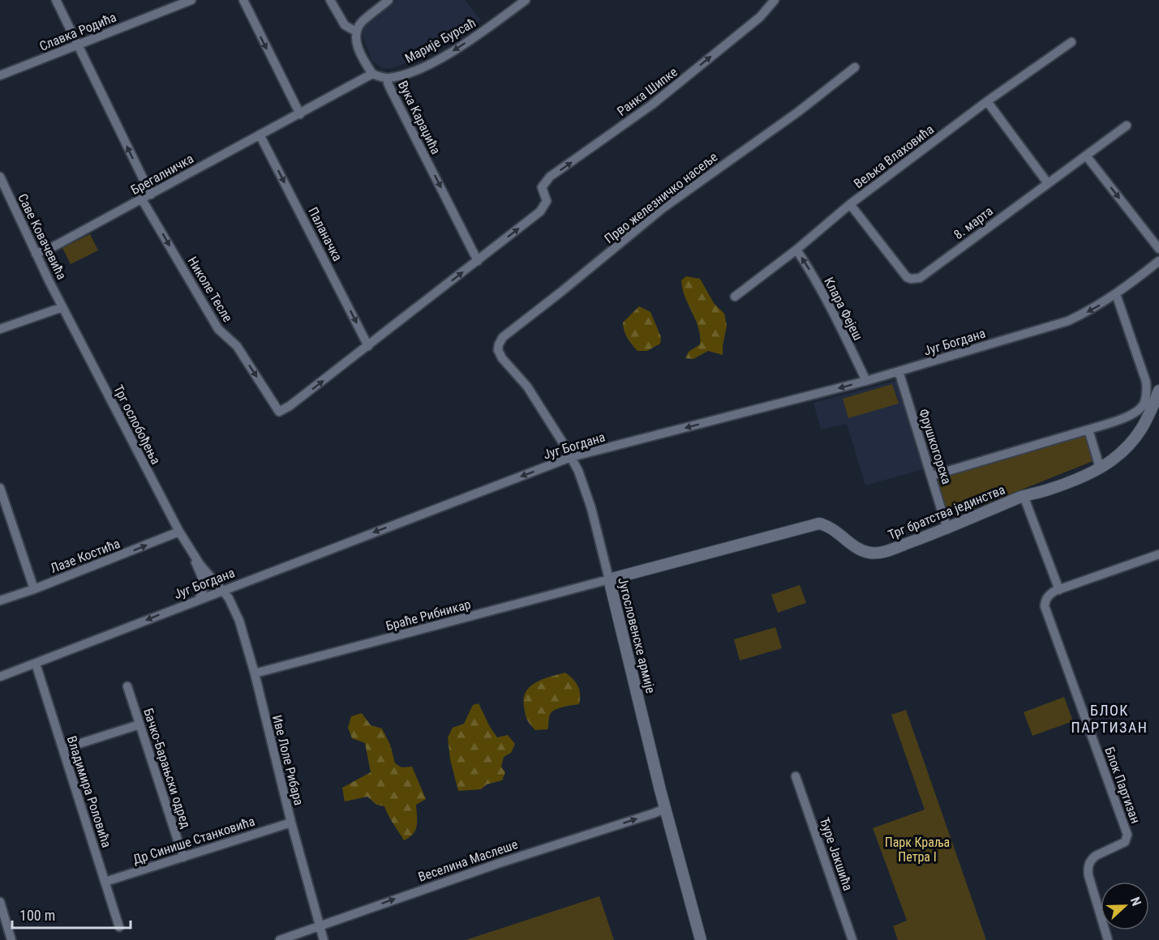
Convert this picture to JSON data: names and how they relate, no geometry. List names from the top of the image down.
{
  "streets": {
    "street": [
      "Славка Родића",
      "Марије Бурсаћ",
      "Ранка Шипке",
      "Вука Караџића",
      "Вељка Влаховића",
      "Брегалничка",
      "Прво железничко насеље",
      "8. марта",
      "Паланачка",
      "Саве Ковачевића",
      "Николе Тесле",
      "Клара Фејеш",
      "Југ Богдана",
      "Трг ослобођења",
      "Фрушкогорска",
      "Трг братства јединства",
      "Лазе Костића",
      "Браће Рибникар",
      "Југословенске армије",
      "Иве Лоле Рибара",
      "Бачко-Барањски одред",
      "Блок Партизан",
      "Владимира Роловића",
      "Др Синише Станковића",
      "Ђуре Јакшића",
      "Веселина Маслеше"
    ]
  },
  "crossings": [
    ["Марије Бурсаћ", "Вука Караџића"],
    ["Ранка Шипке", "Вука Караџића"],
    ["Вука Караџића", "Брегалничка"],
    ["Вељка Влаховића", "8. марта"],
    ["Вељка Влаховића", "Клара Фејеш"],
    ["Брегалничка", "Паланачка"],
    ["Брегалничка", "Саве Ковачевића"],
    ["Брегалничка", "Николе Тесле"],
    ["Прво железничко насеље", "Југословенске армије"],
    ["Паланачка", "Николе Тесле"],
    ["Саве Ковачевића", "Трг ослобођења"],
    ["Клара Фејеш", "Југ Богдана"],
    ["Југ Богдана", "Трг ослобођења"],
    ["Југ Богдана", "Фрушкогорска"],
    ["Југ Богдана", "Југословенске армије"],
    ["Југ Богдана", "Иве Лоле Рибара"],
    ["Југ Богдана", "Владимира Роловића"],
    ["Трг ослобођења", "Лазе Костића"],
    ["Трг ослобођења", "Иве Лоле Рибара"],
    ["Фрушкогорска", "Трг братства јединства"],
    ["Трг братства јединства", "Браће Рибникар"],
    ["Трг братства јединства", "Југословенске армије"],
    ["Браће Рибникар", "Југословенске армије"],
    ["Браће Рибникар", "Иве Лоле Рибара"],
    ["Југословенске армије", "Веселина Маслеше"],
    ["Иве Лоле Рибара", "Др Синише Станковића"],
    ["Иве Лоле Рибара", "Веселина Маслеше"],
    ["Бачко-Барањски одред", "Др Синише Станковића"],
    ["Владимира Роловића", "Др Синише Станковића"]
  ],
  "one_way": [
    "Марије Бурсаћ",
    "Ранка Шипке",
    "Вука Караџића",
    "Паланачка",
    "Клара Фејеш",
    "Југ Богдана",
    "Лазе Костића",
    "Веселина Маслеше"
  ],
  "districts": ["БЛОК ПАРТИЗАН"],
  "parks": ["Парк Краља Петра I"],
  "scale_bar": "100 m",
  "north": "right"
}
